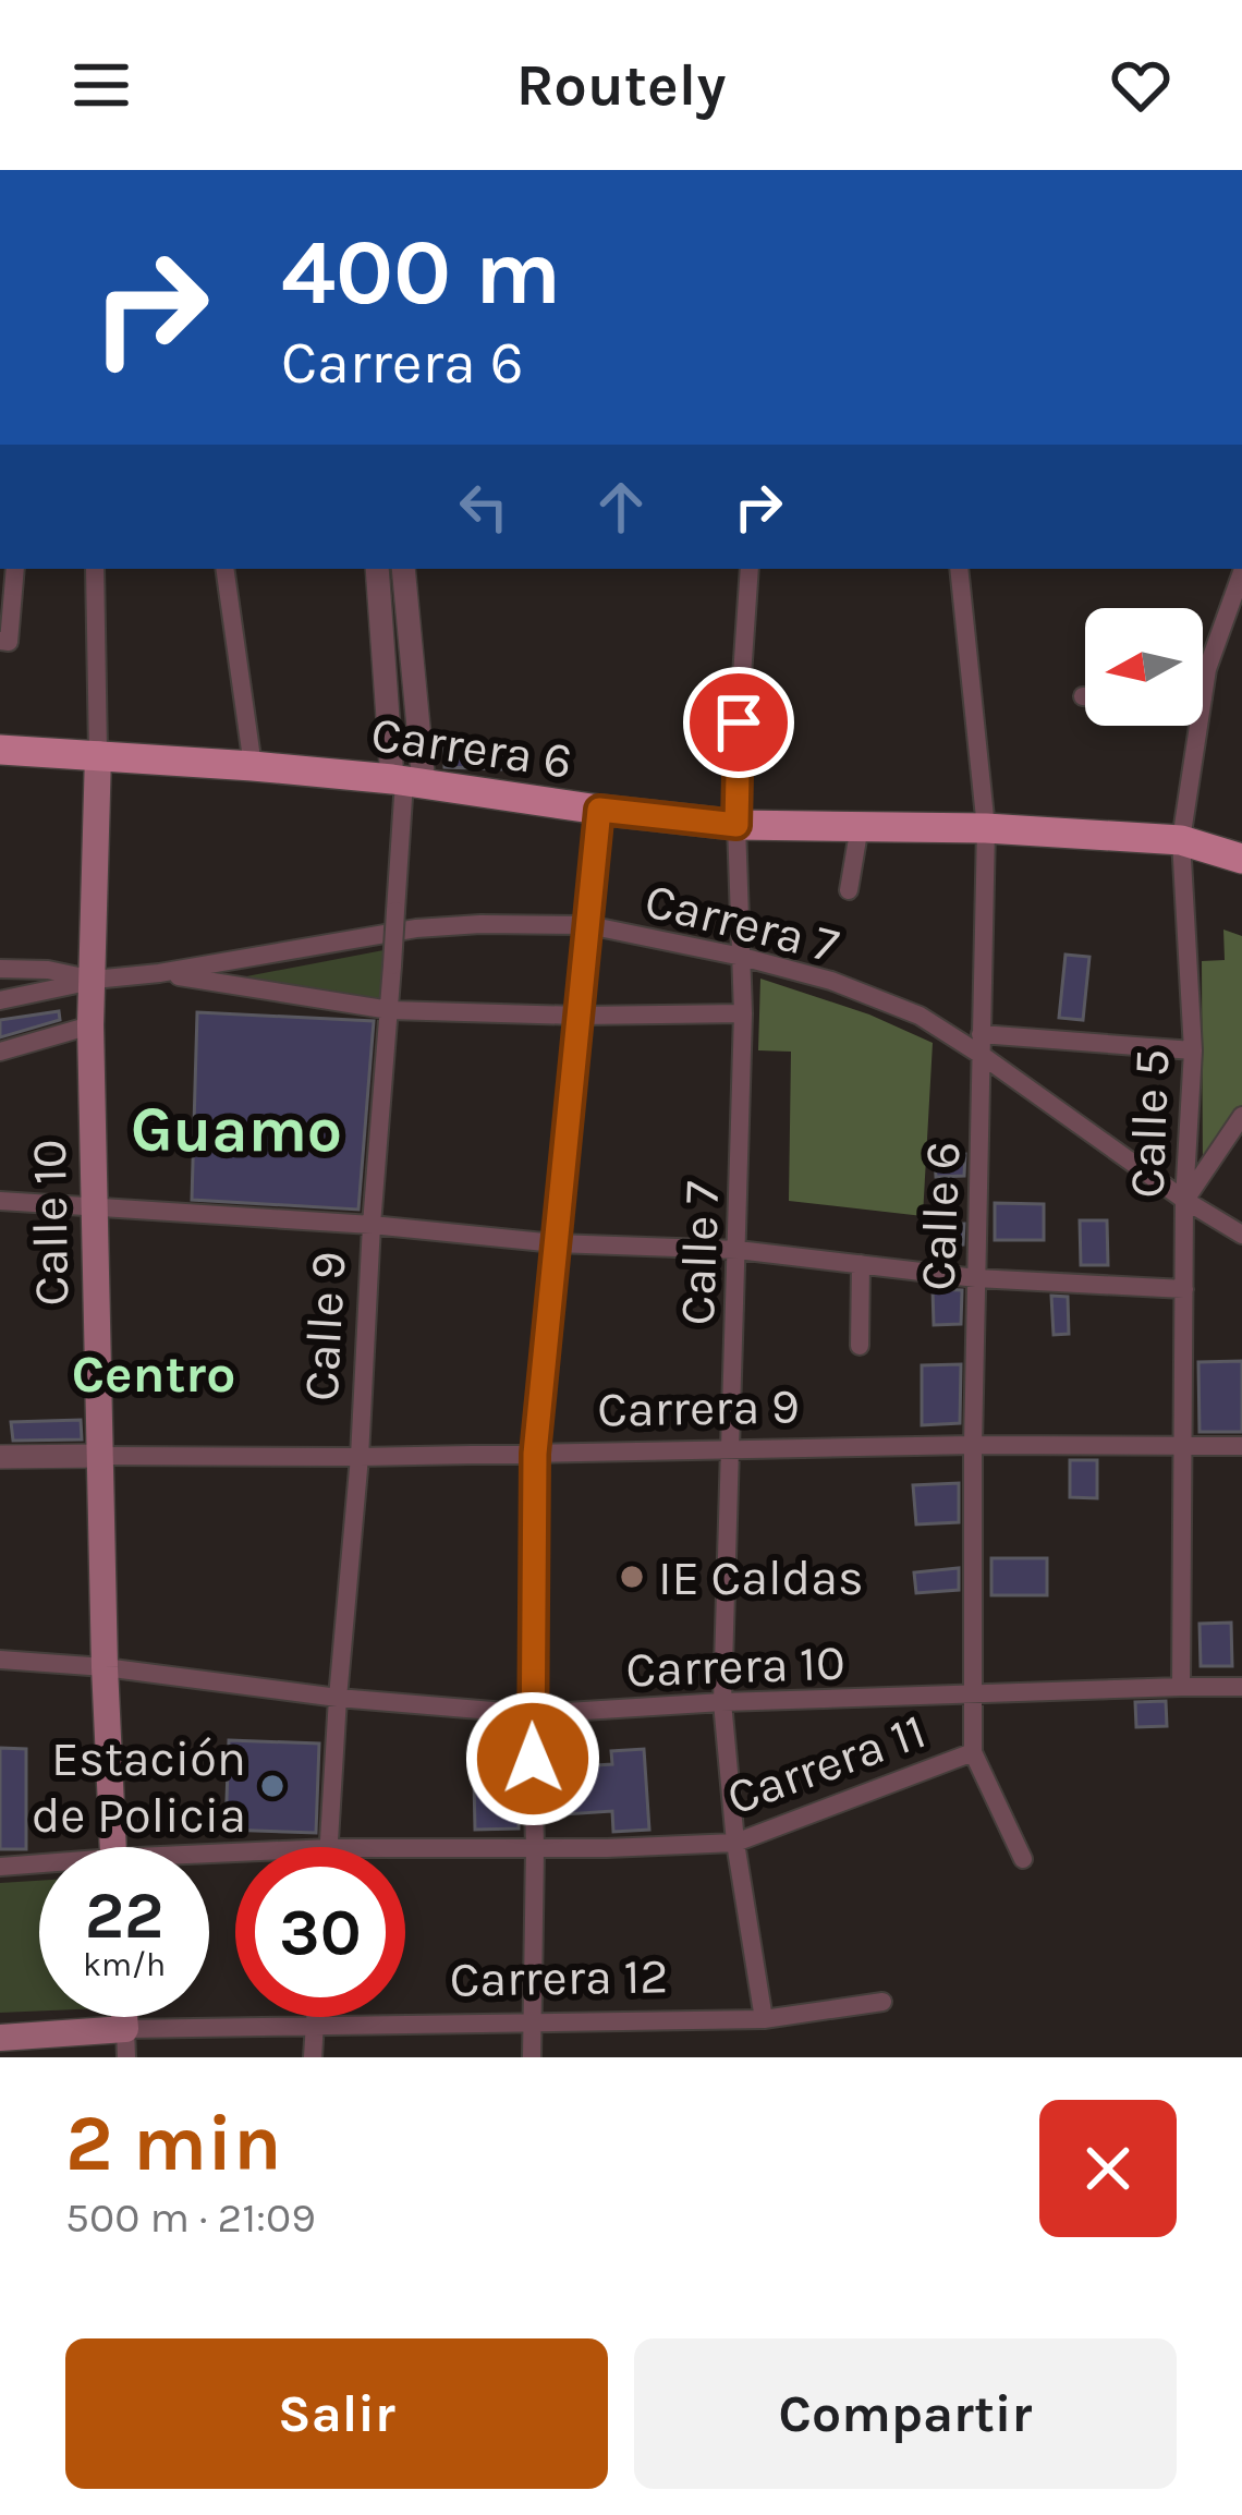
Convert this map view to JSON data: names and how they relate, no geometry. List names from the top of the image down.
{
  "streets": {
    "main road": ["Carrera 6", "Calle 10", "Carrera 12"],
    "street": [
      "Carrera 7",
      "Calle 5",
      "Calle 6",
      "Calle 7",
      "Calle 9",
      "Carrera 9",
      "Carrera 10",
      "Carrera 11"
    ]
  },
  "crossings": [
    ["Carrera 6", "Calle 5"],
    ["Carrera 6", "Calle 6"],
    ["Carrera 6", "Calle 10"],
    ["Carrera 6", "Calle 7"],
    ["Carrera 6", "Calle 9"],
    ["Carrera 7", "Calle 5"],
    ["Carrera 7", "Calle 6"],
    ["Carrera 7", "Calle 10"],
    ["Carrera 7", "Calle 7"],
    ["Calle 5", "Carrera 9"],
    ["Calle 5", "Carrera 10"],
    ["Calle 6", "Carrera 9"],
    ["Calle 6", "Carrera 10"],
    ["Calle 6", "Carrera 11"],
    ["Calle 10", "Carrera 9"],
    ["Calle 10", "Carrera 10"],
    ["Calle 7", "Carrera 9"],
    ["Calle 7", "Carrera 10"],
    ["Calle 7", "Carrera 11"],
    ["Calle 7", "Carrera 12"],
    ["Calle 9", "Carrera 9"],
    ["Calle 9", "Carrera 10"]
  ],
  "districts": ["Guamo", "Centro"],
  "places": ["IE Caldas", "Estación de Policia"],
  "north": "left",
  "page": {
    "header": "Routely",
    "turn": ["400 m", "Carrera 6"],
    "speed": "22 km/h",
    "limit": "30",
    "heading": ["2 min", "500 m · 21:09"],
    "buttons": ["Salir", "Compartir"]
  }
}
